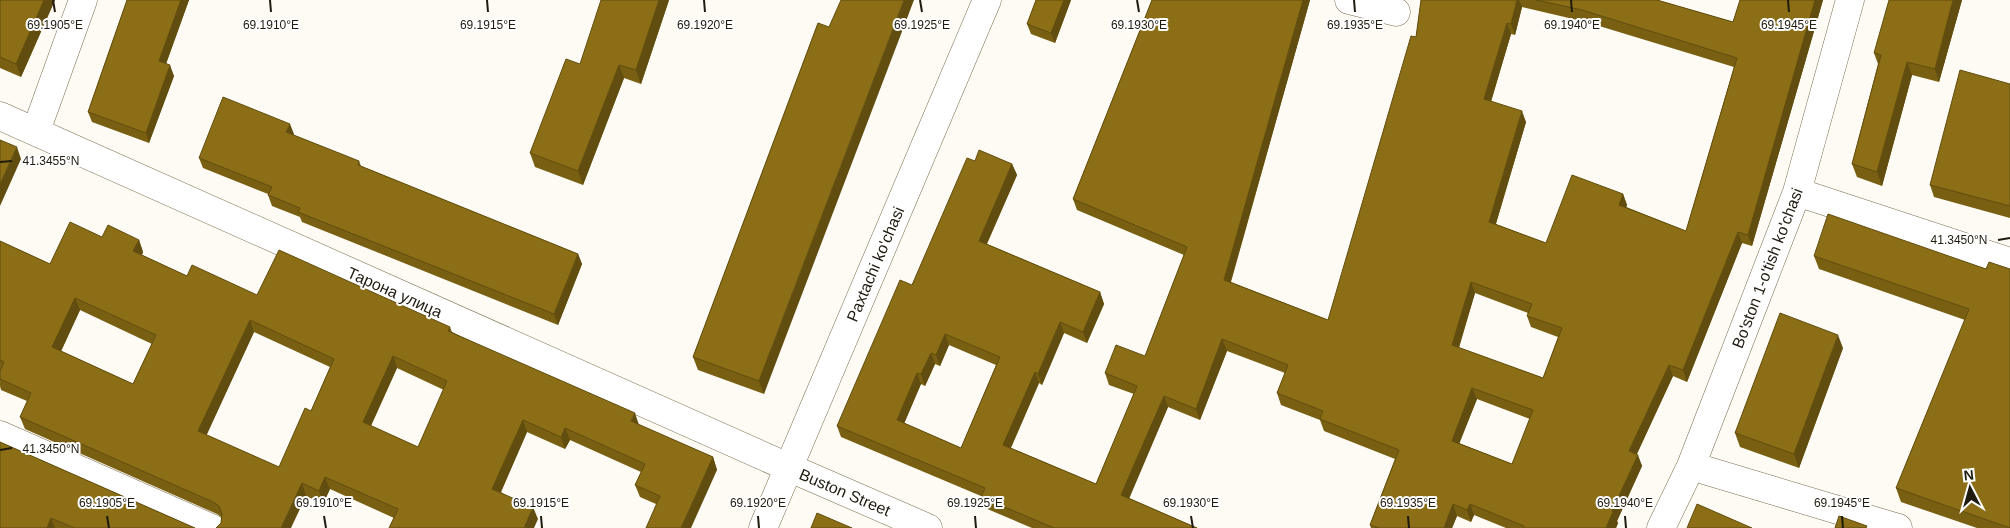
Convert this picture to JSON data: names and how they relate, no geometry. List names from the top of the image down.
{
  "streets": {
    "street": [
      "Paxtachi ko'chasi",
      "Bo'ston 1-o'tish ko'chasi",
      "Тарона улица",
      "Buston Street"
    ]
  },
  "crossings": [
    ["Paxtachi ko'chasi", "Тарона улица"],
    ["Paxtachi ko'chasi", "Buston Street"],
    ["Тарона улица", "Buston Street"]
  ],
  "north": "top",
  "coordinates": [
    "69.1905°E",
    "69.1910°E",
    "69.1915°E",
    "69.1920°E",
    "69.1925°E",
    "69.1930°E",
    "69.1935°E",
    "69.1940°E",
    "69.1945°E",
    "41.3455°N",
    "41.3450°N"
  ]
}
